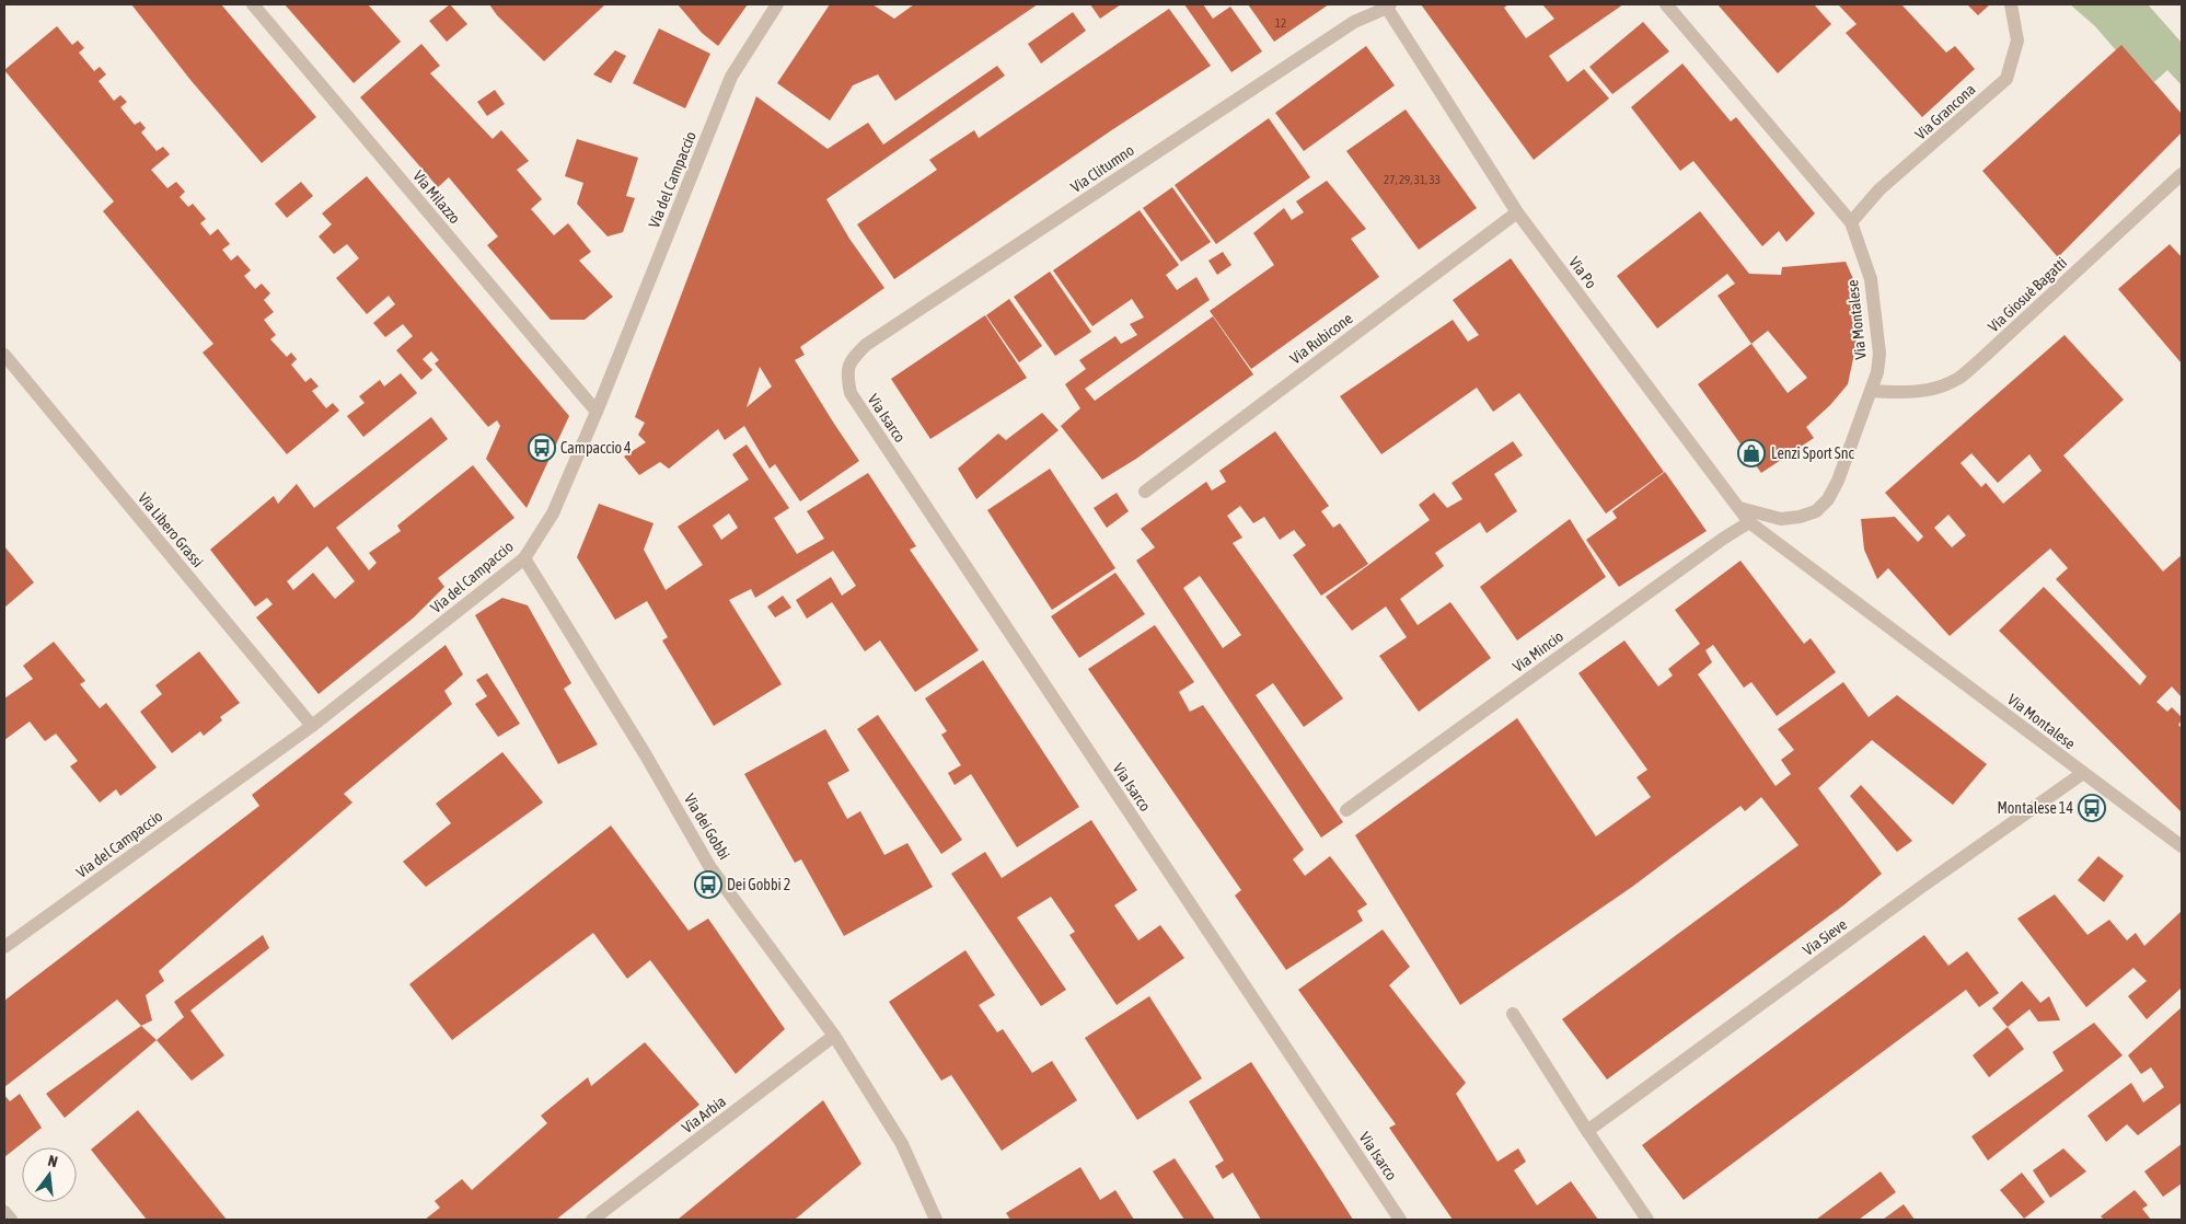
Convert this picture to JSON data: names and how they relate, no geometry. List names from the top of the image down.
{
  "streets": {
    "street": [
      "Via Grancona",
      "Via Clitumno",
      "Via del Campaccio",
      "Via Milazzo",
      "Via Po",
      "Via Giosuè Bagatti",
      "Via Montalese",
      "Via Rubicone",
      "Via Isarco",
      "Via Libero Grassi",
      "Via Mincio",
      "Via dei Gobbi",
      "Via Sieve",
      "Via Arbia"
    ]
  },
  "crossings": [
    ["Via Grancona", "Via Montalese"],
    ["Via Clitumno", "Via Po"],
    ["Via Clitumno", "Via Isarco"],
    ["Via del Campaccio", "Via Milazzo"],
    ["Via del Campaccio", "Via Libero Grassi"],
    ["Via del Campaccio", "Via dei Gobbi"],
    ["Via Po", "Via Montalese"],
    ["Via Po", "Via Rubicone"],
    ["Via Po", "Via Mincio"],
    ["Via Giosuè Bagatti", "Via Montalese"],
    ["Via Montalese", "Via Sieve"],
    ["Via dei Gobbi", "Via Arbia"]
  ],
  "places": {
    "bus stop": ["Campaccio 4", "Montalese 14", "Dei Gobbi 2"],
    "shop": ["Lenzi Sport Snc"]
  },
  "house_numbers": ["12", "27, 29, 31, 33"],
  "north": "top"
}
